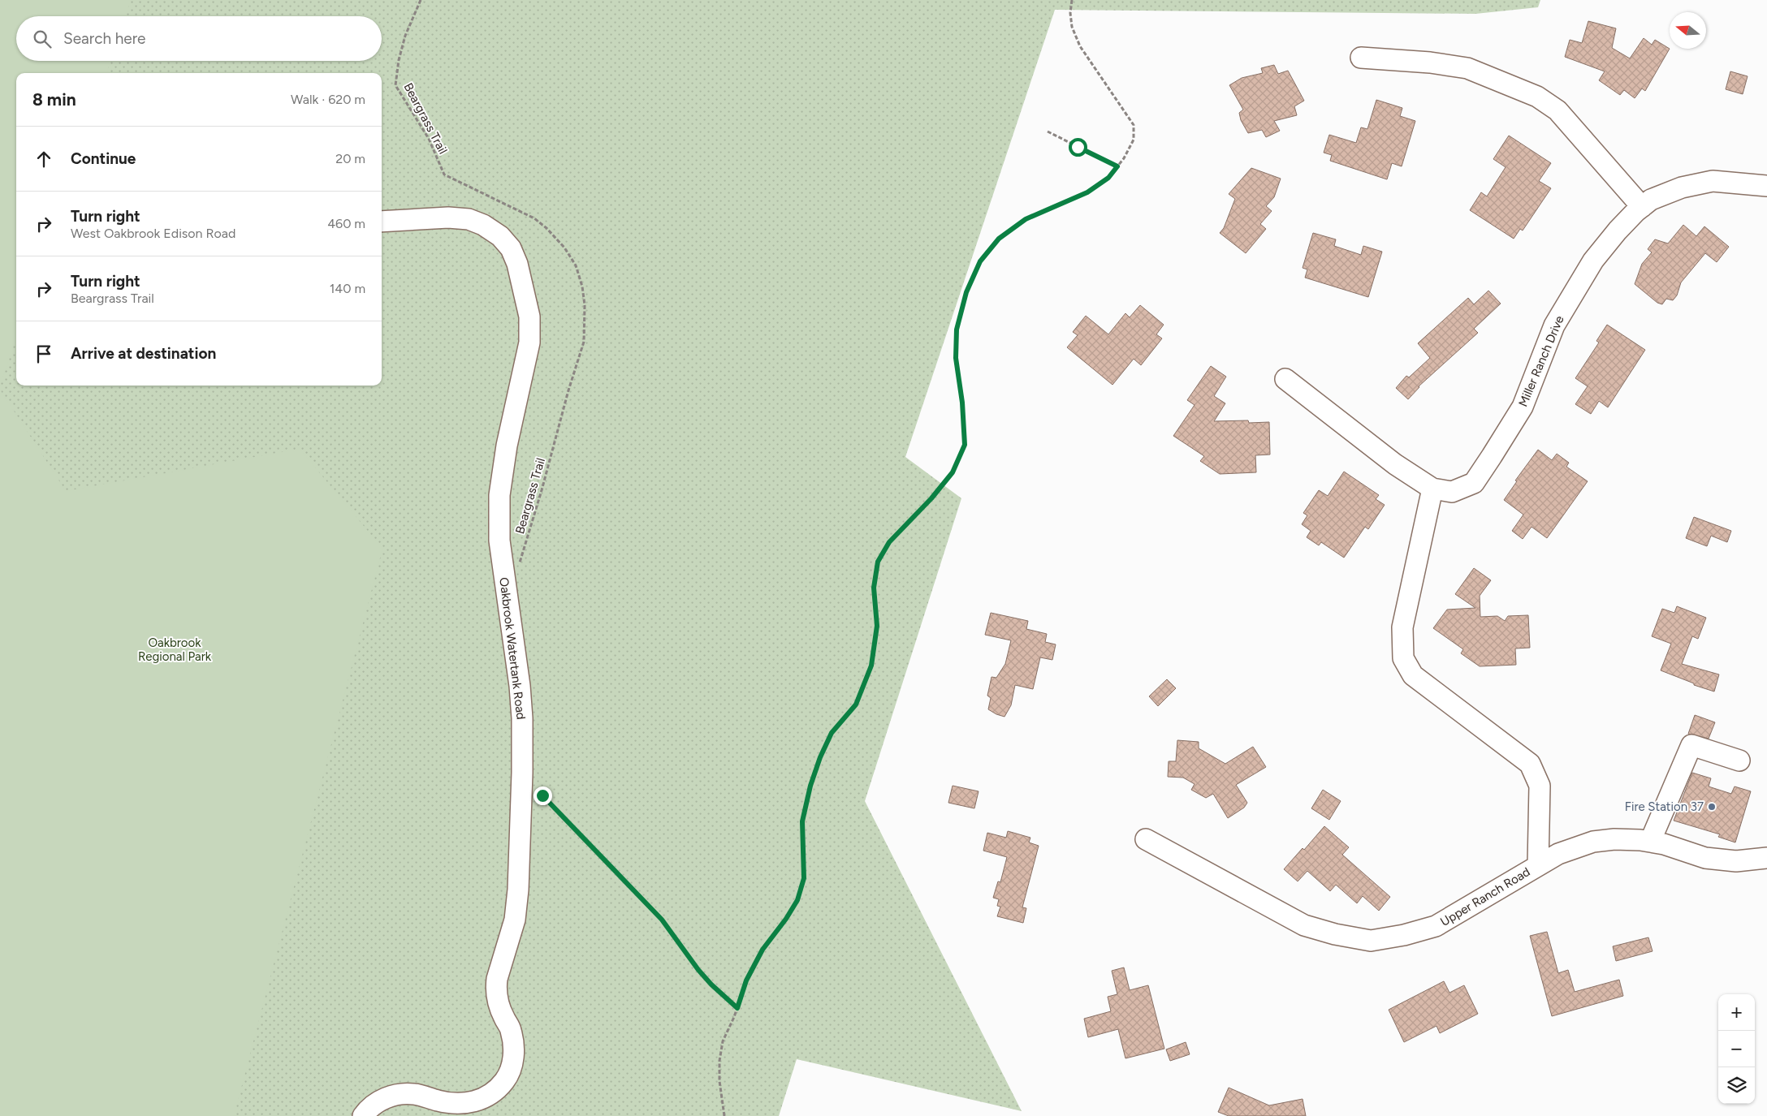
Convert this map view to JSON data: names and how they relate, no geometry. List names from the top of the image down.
{
  "streets": {
    "street": ["Miller Ranch Drive", "Oakbrook Watertank Road", "Upper Ranch Road"],
    "path": ["Beargrass Trail"]
  },
  "parks": ["Oakbrook Regional Park"],
  "places": ["Fire Station 37"],
  "north": "left",
  "page": {
    "search": "Search here",
    "heading": ["8 min", "Walk · 620 m"],
    "list": [
      ["Continue", "20 m"],
      ["Turn right", "West Oakbrook Edison Road", "460 m"],
      ["Turn right", "Beargrass Trail", "140 m"],
      "Arrive at destination"
    ],
    "map_buttons": ["+", "−"]
  }
}
